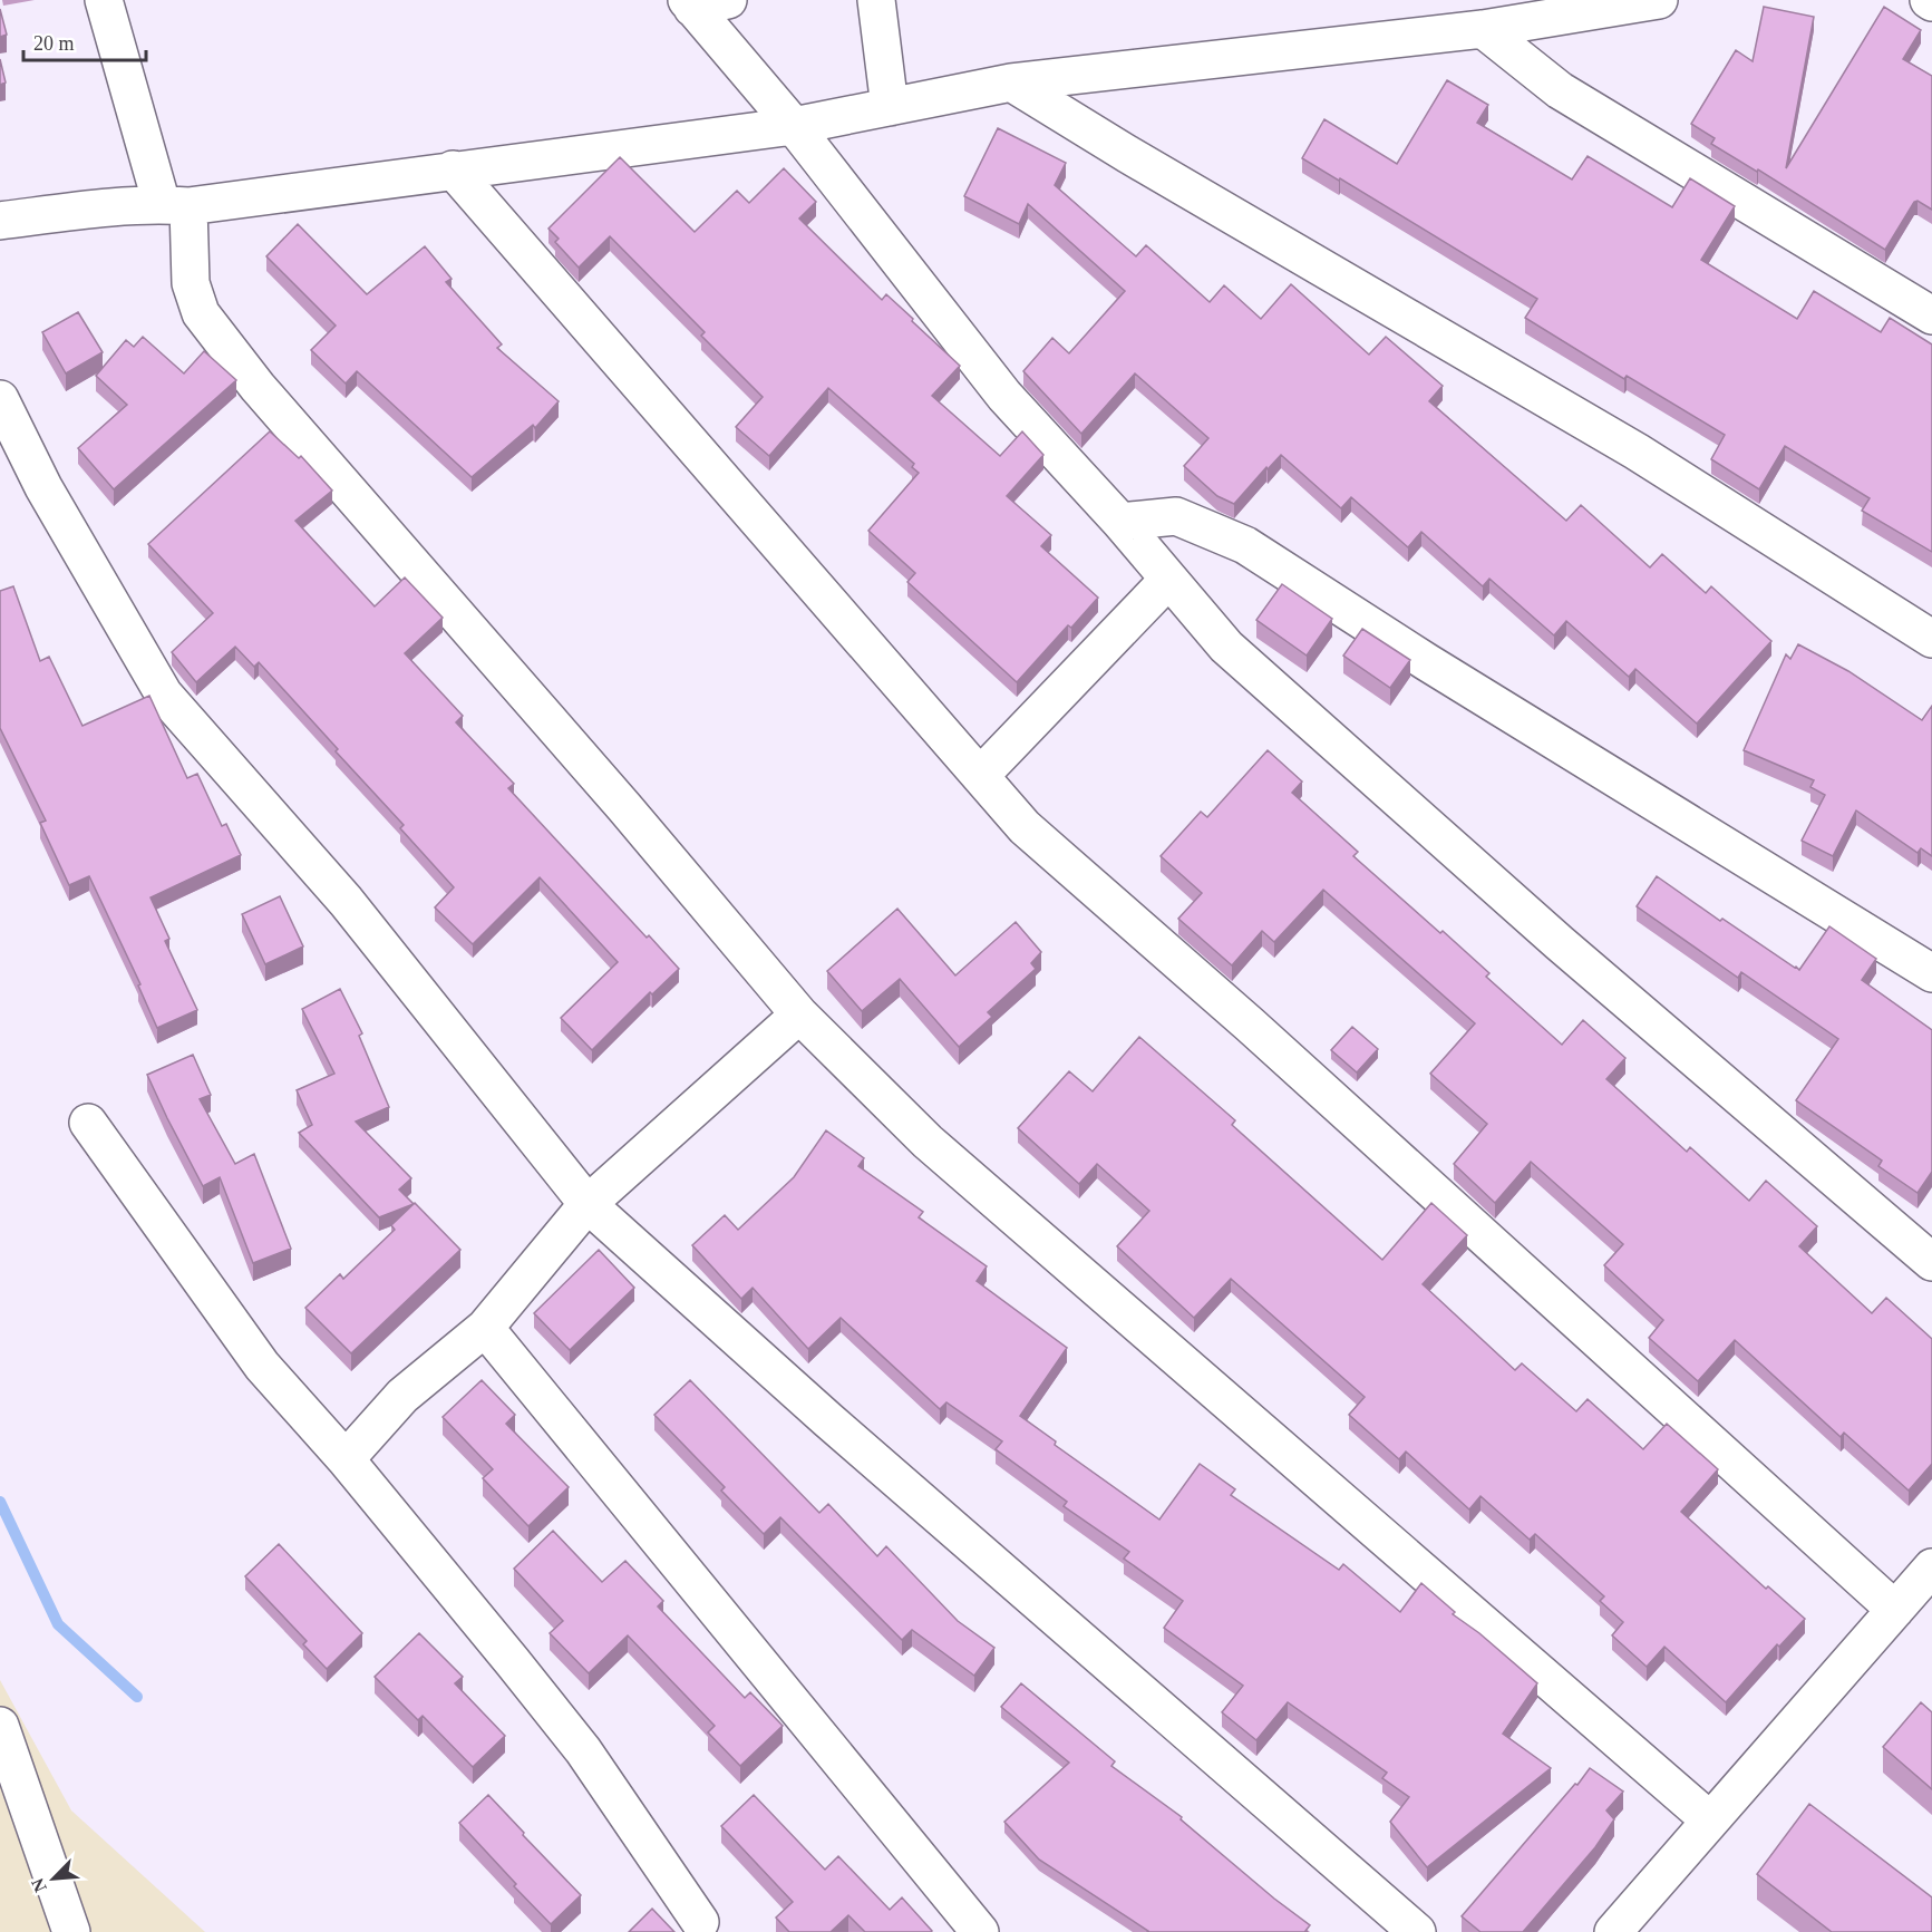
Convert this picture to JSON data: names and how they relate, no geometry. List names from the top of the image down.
{
  "scale_bar": "20 m",
  "north": "bottom left"
}
